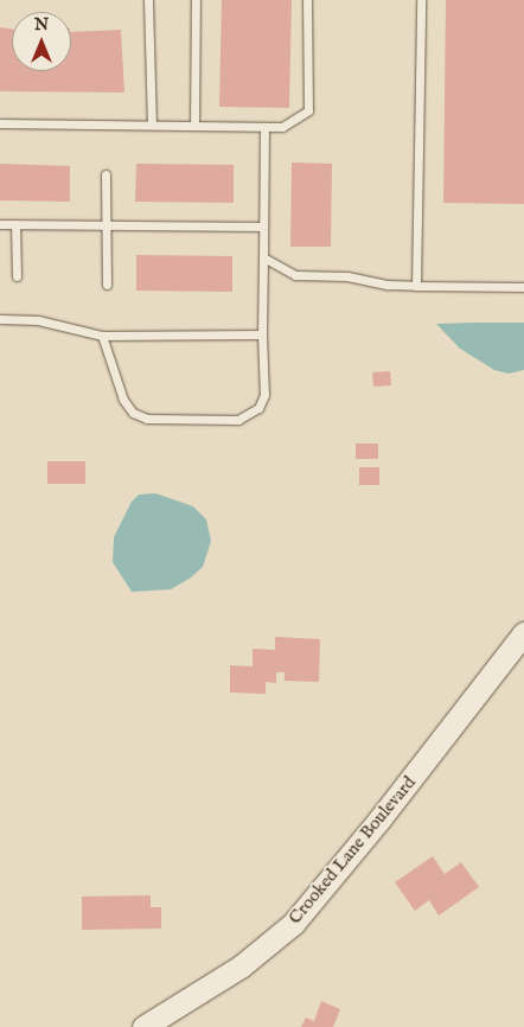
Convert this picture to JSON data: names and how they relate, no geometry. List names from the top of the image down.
{
  "streets": {
    "street": ["Crooked Lane Boulevard"]
  },
  "north": "top"
}
